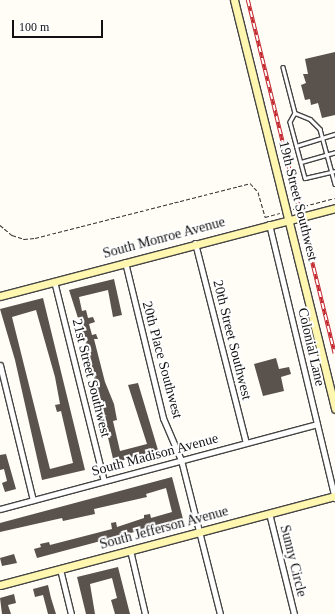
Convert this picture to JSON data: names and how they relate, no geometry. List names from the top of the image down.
{
  "streets": {
    "street": [
      "19th Street Southwest",
      "South Monroe Avenue",
      "20th Street Southwest",
      "Colonial Lane",
      "20th Place Southwest",
      "21st Street Southwest",
      "South Madison Avenue",
      "South Jefferson Avenue",
      "Sunny Circle"
    ]
  },
  "crossings": [
    ["19th Street Southwest", "South Monroe Avenue"],
    ["South Monroe Avenue", "20th Street Southwest"],
    ["South Monroe Avenue", "Colonial Lane"],
    ["South Monroe Avenue", "20th Place Southwest"],
    ["South Monroe Avenue", "21st Street Southwest"],
    ["20th Street Southwest", "South Madison Avenue"],
    ["Colonial Lane", "South Madison Avenue"],
    ["Colonial Lane", "South Jefferson Avenue"],
    ["20th Place Southwest", "South Madison Avenue"],
    ["20th Place Southwest", "South Jefferson Avenue"],
    ["21st Street Southwest", "South Madison Avenue"],
    ["South Jefferson Avenue", "Sunny Circle"]
  ],
  "scale_bar": "100 m"
}
